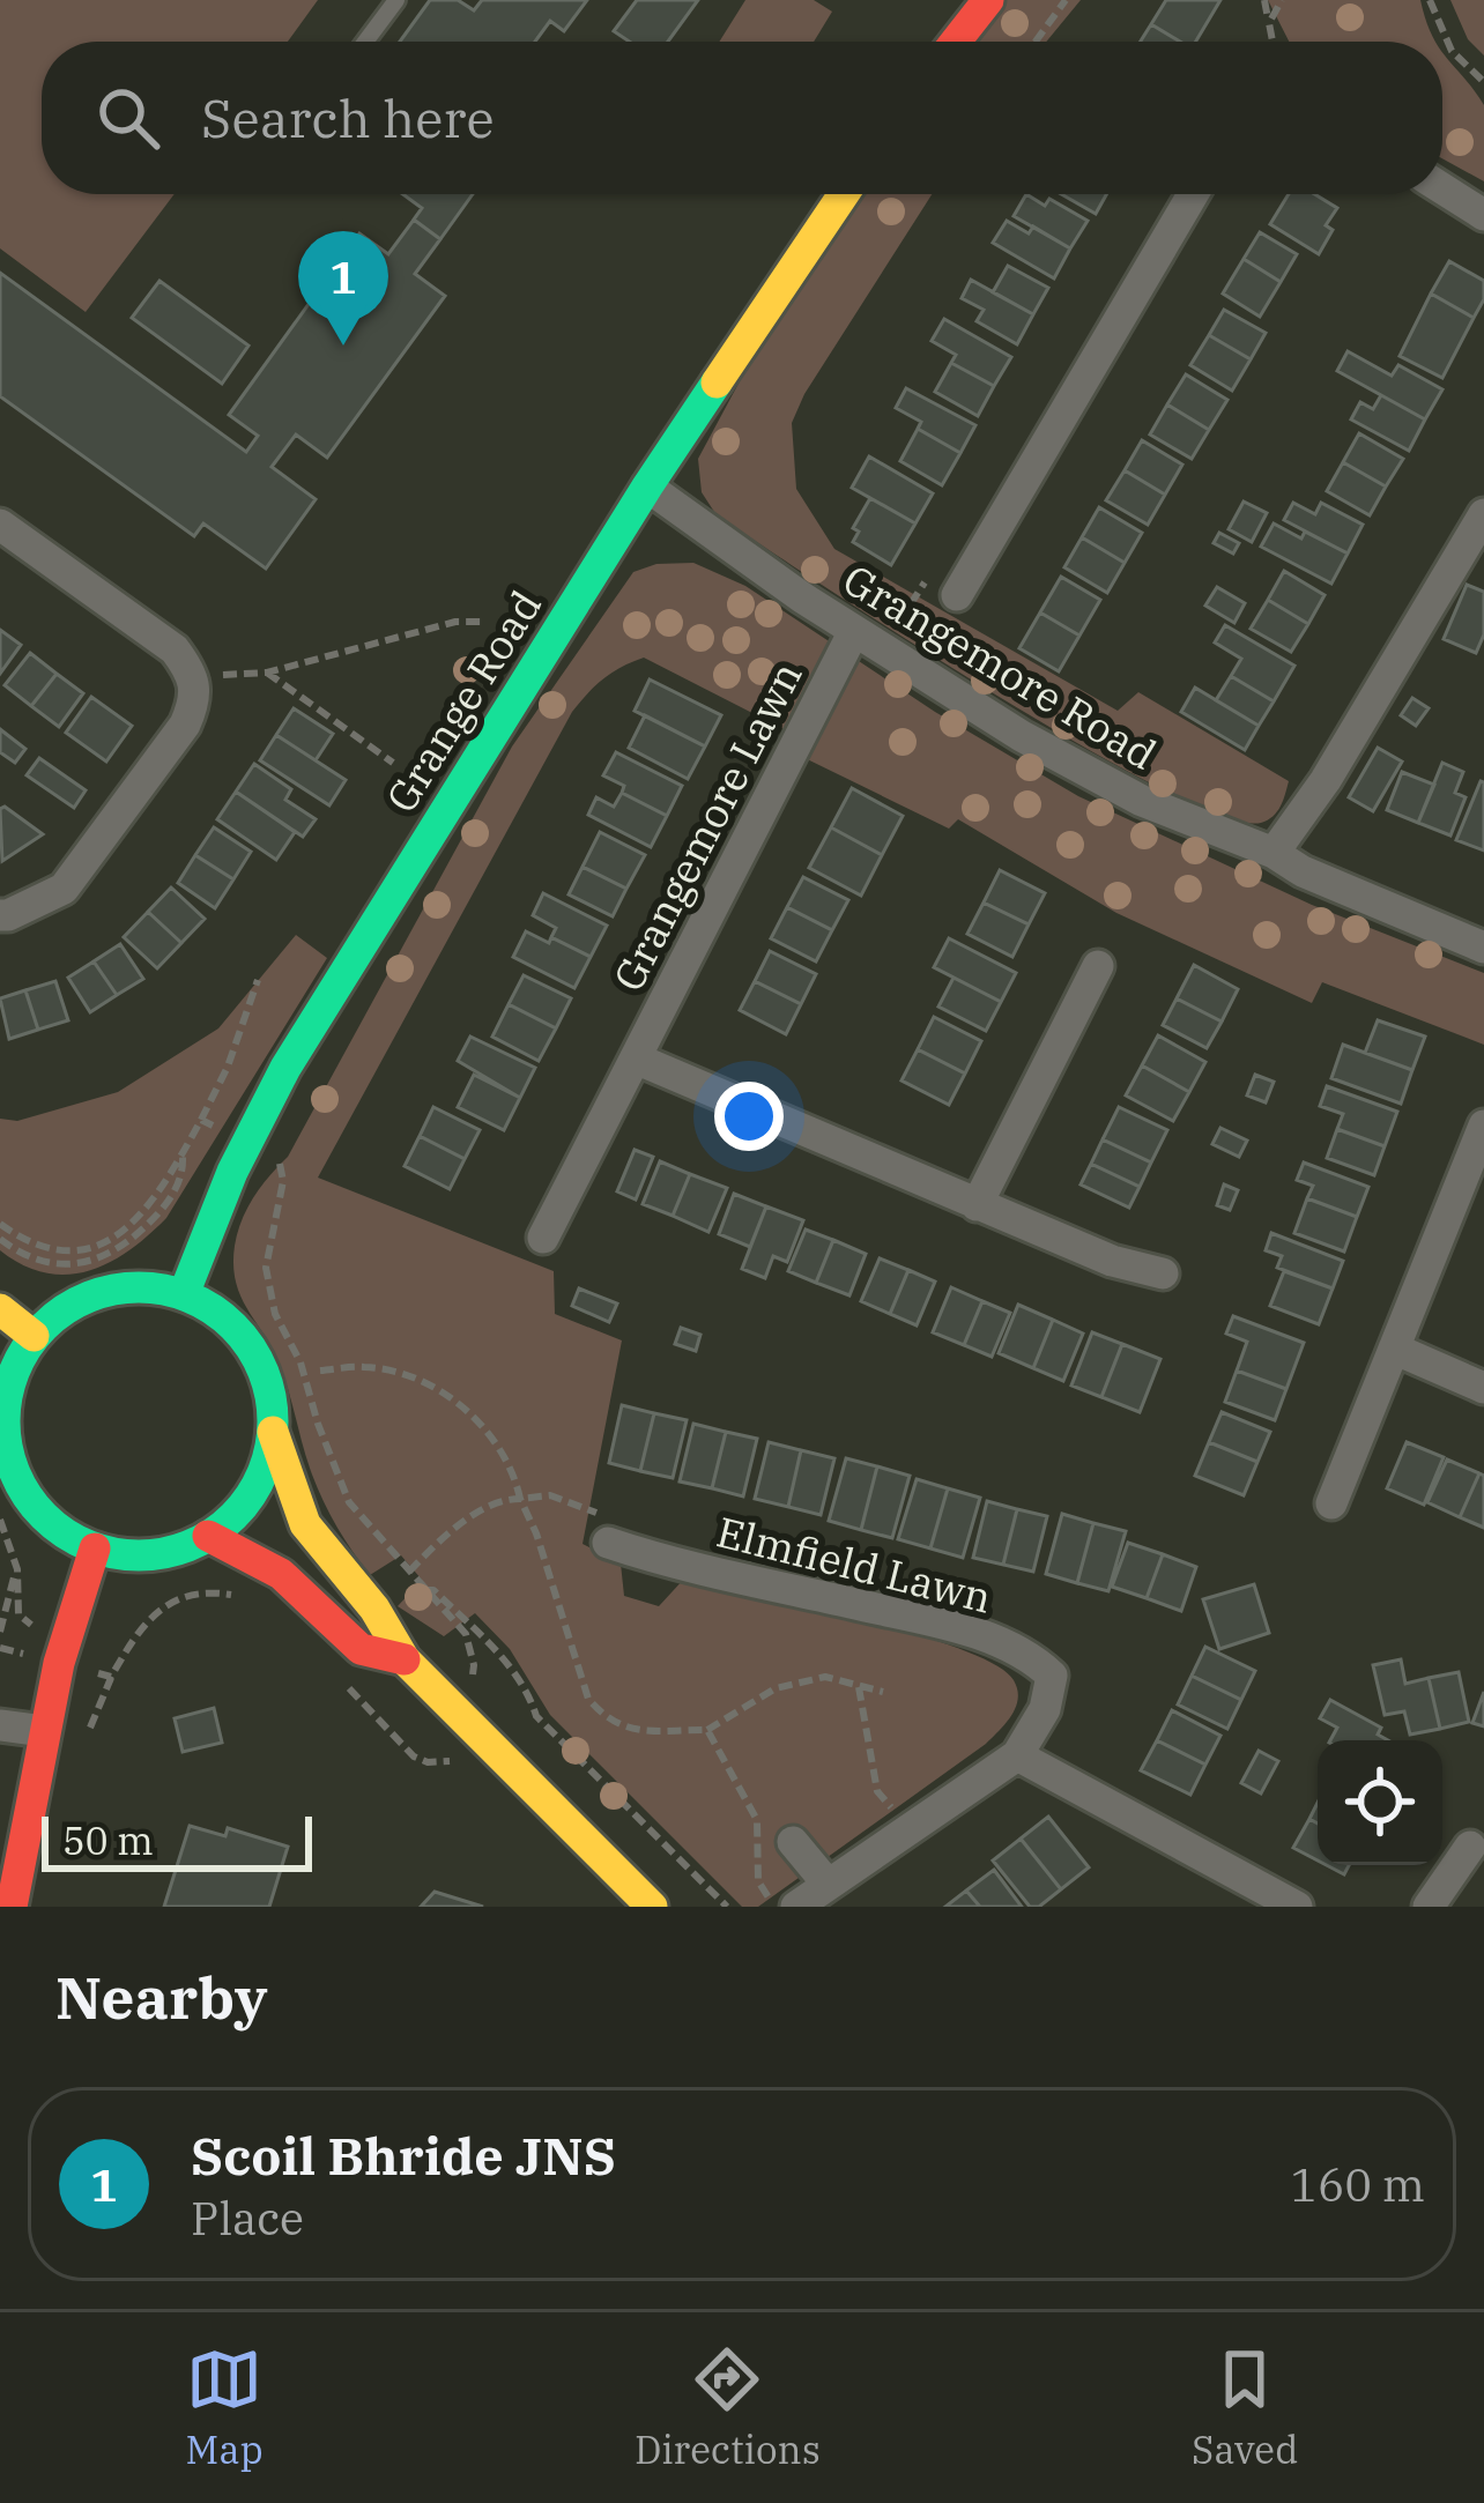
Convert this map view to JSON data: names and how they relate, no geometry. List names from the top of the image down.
{
  "streets": {
    "main road": ["Grange Road"],
    "street": ["Grangemore Road", "Grangemore Lawn", "Elmfield Lawn"]
  },
  "crossings": [
    ["Grangemore Road", "Grange Road"],
    ["Grangemore Road", "Grangemore Lawn"]
  ],
  "scale_bar": "50 m",
  "page": {
    "search": "Search here",
    "pins": "1",
    "scale": "50 m",
    "heading": "Nearby",
    "list": [
      {
        "mark": "1",
        "name": "Scoil Bhride JNS",
        "note": "Place",
        "value": "160 m"
      }
    ],
    "nav": ["Map", "Directions", "Saved"]
  }
}
